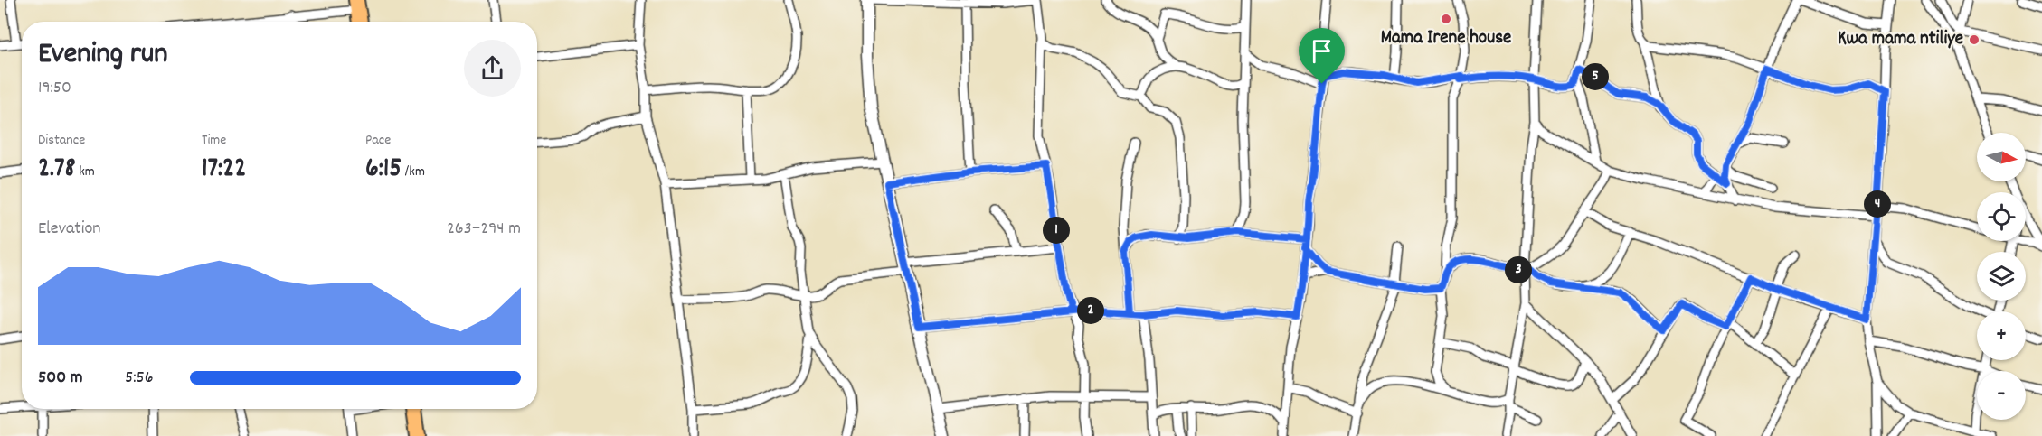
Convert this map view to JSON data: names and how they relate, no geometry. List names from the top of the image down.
{
  "places": ["Mama Irene house", "Kwa mama ntiliye"],
  "north": "right",
  "page": {
    "heading": ["Evening run", "19:50"],
    "pins": [
      "5",
      "4",
      "1",
      "3",
      "2"
    ],
    "stats": [
      ["Distance", "2.78 km"],
      ["Time", "17:22"],
      ["Pace", "6:15 /km"]
    ],
    "map_buttons": ["+", "−"],
    "chart": ["Elevation", "263–294 m"],
    "list": [
      {
        "name": "500 m",
        "note": "5:56"
      }
    ]
  }
}
